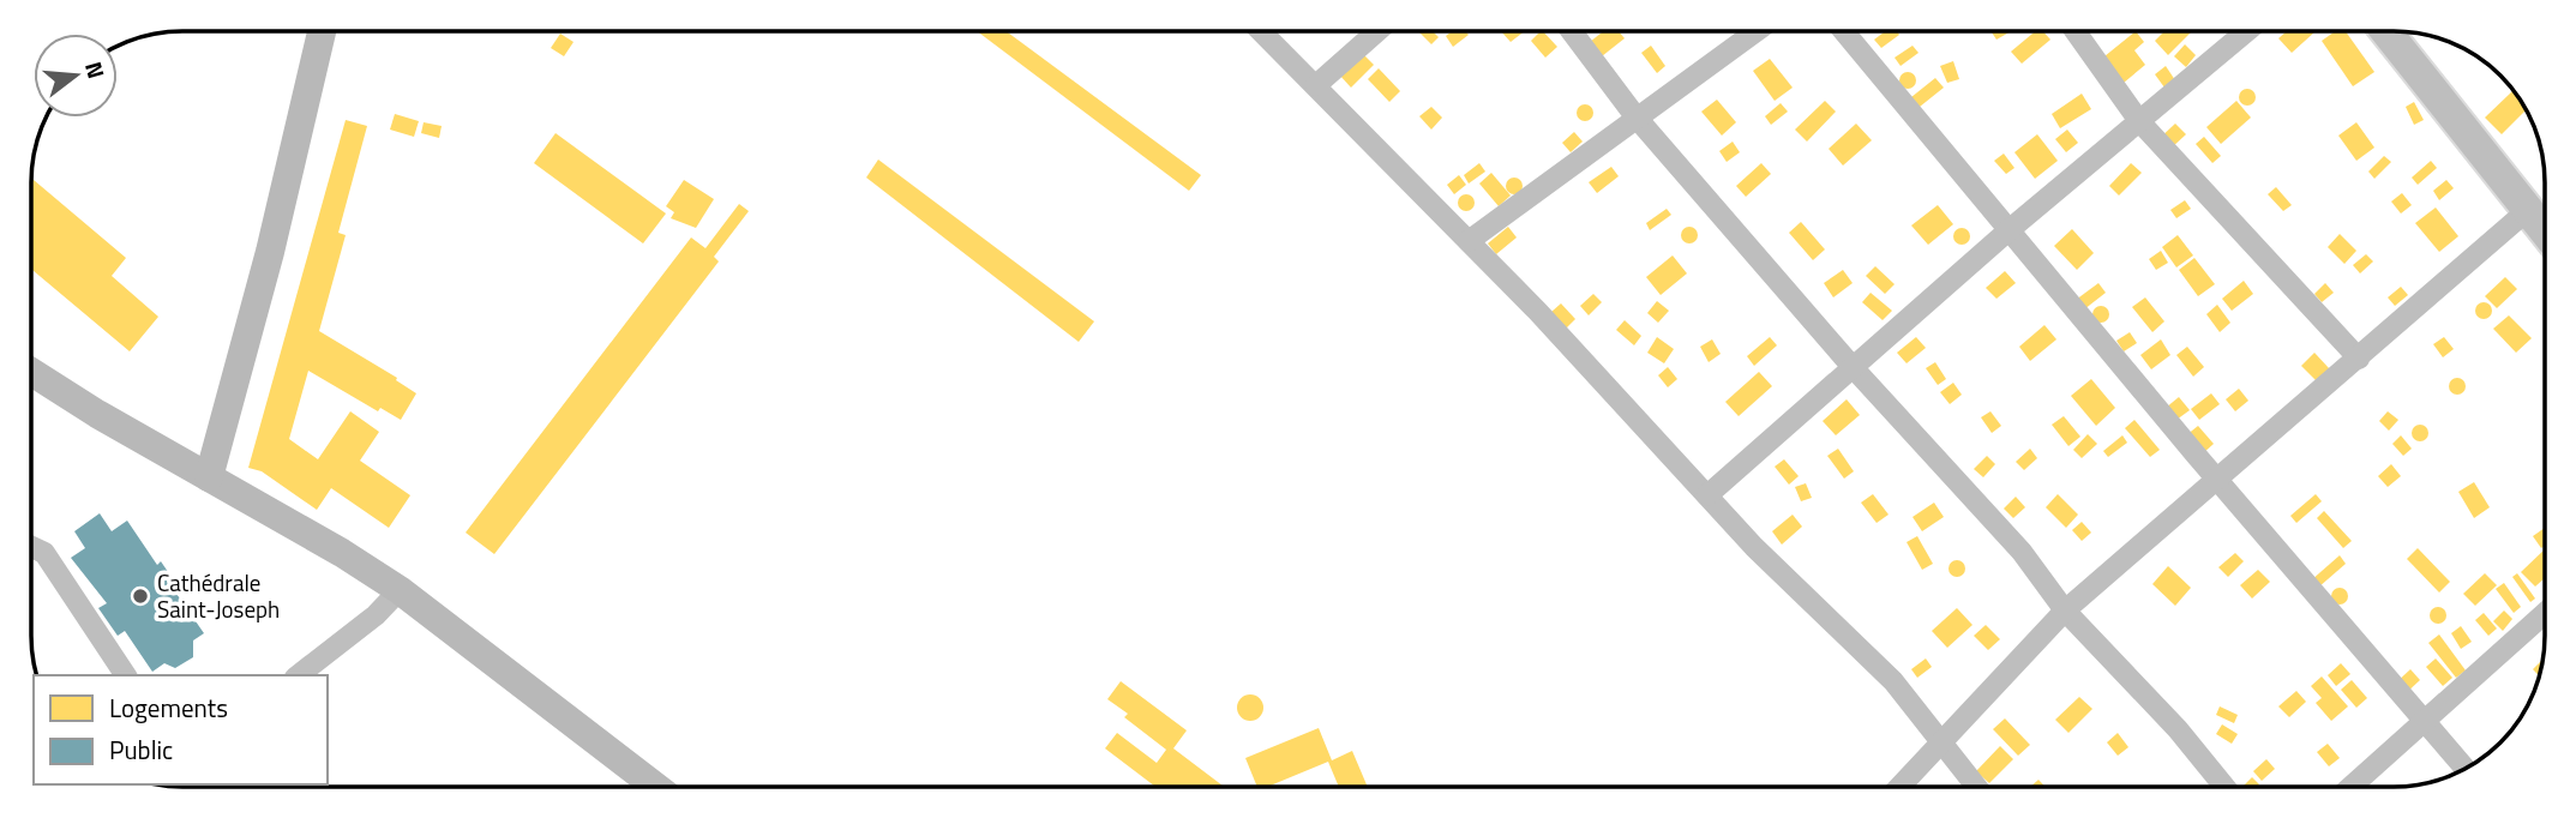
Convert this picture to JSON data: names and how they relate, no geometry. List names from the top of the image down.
{
  "places": ["Cathédrale Saint-Joseph"],
  "legend": ["Logements", "Public"],
  "north": "right"
}
